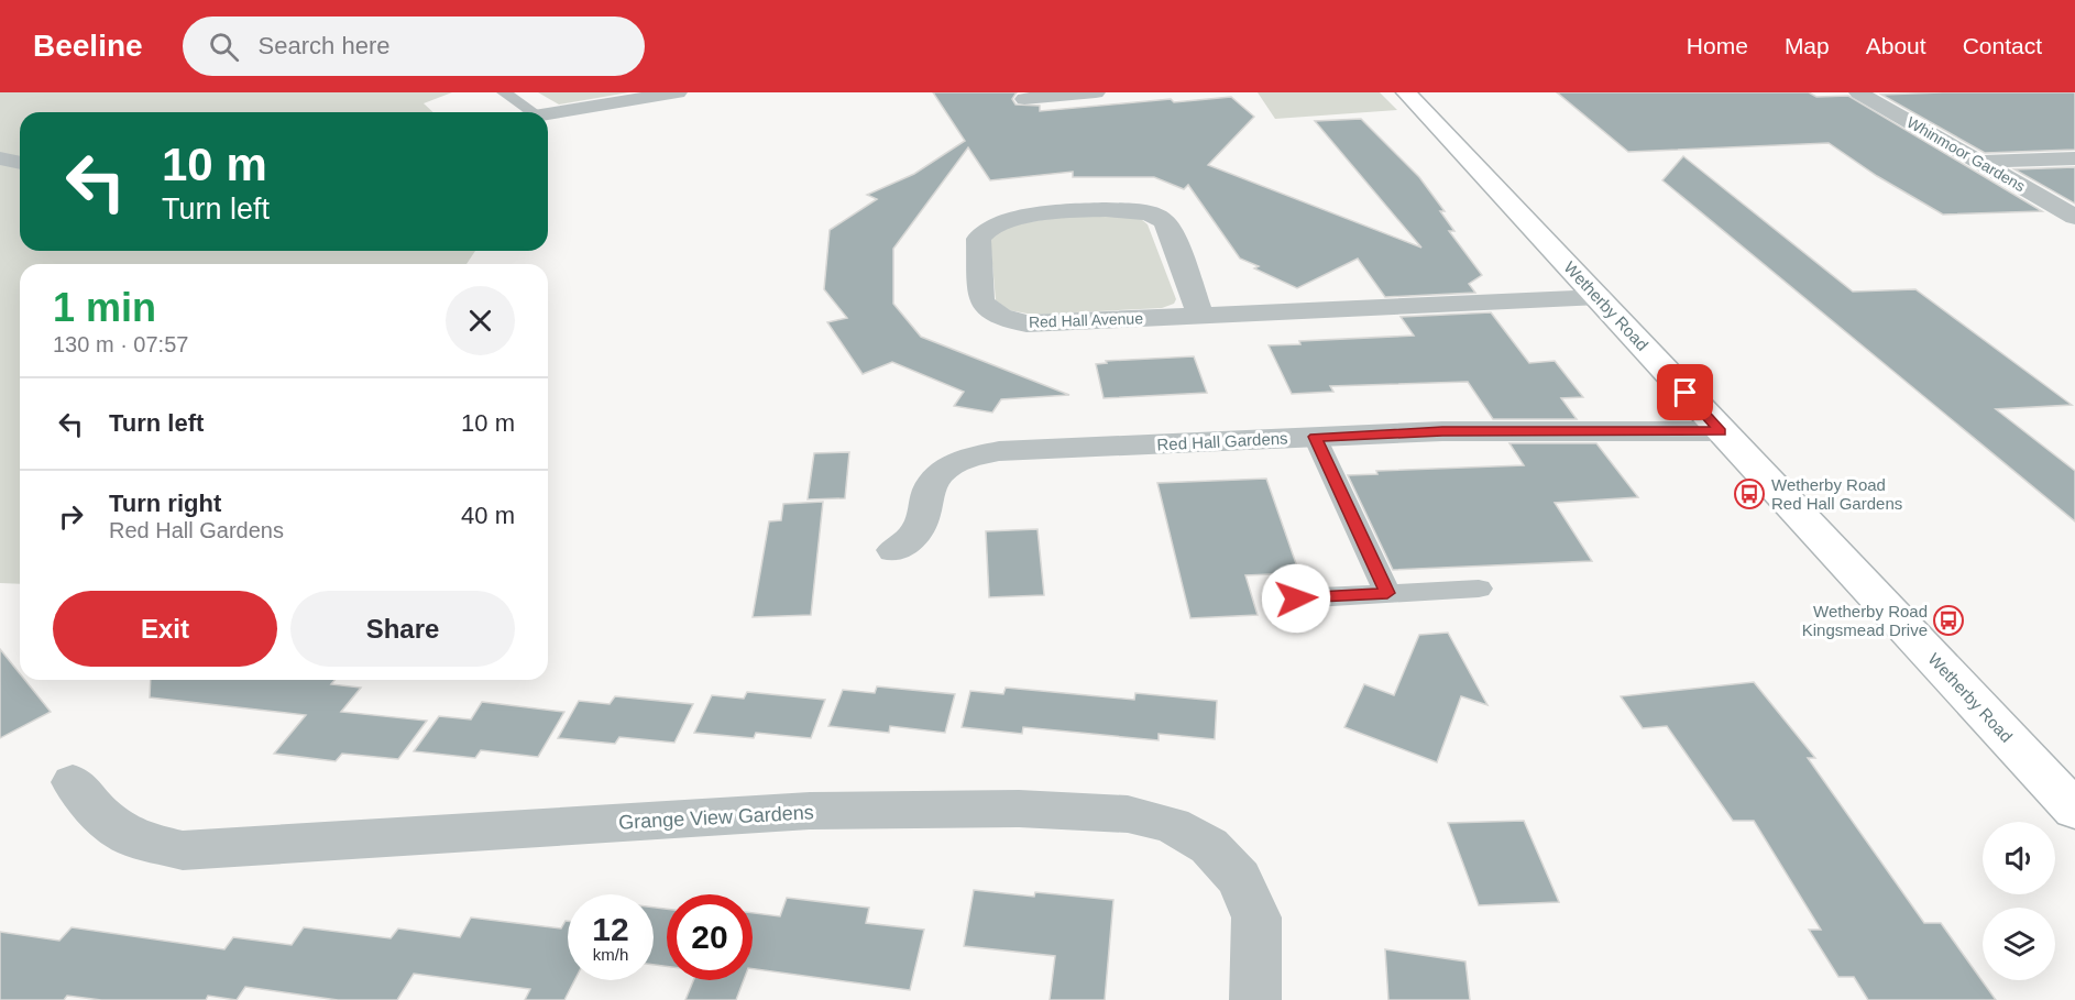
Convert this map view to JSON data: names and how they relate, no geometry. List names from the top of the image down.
{
  "streets": {
    "main road": ["Wetherby Road"],
    "street": [
      "Whinmoor Gardens",
      "Red Hall Avenue",
      "Red Hall Gardens",
      "Grange View Gardens"
    ]
  },
  "crossings": [
    ["Wetherby Road", "Red Hall Avenue"],
    ["Wetherby Road", "Red Hall Gardens"]
  ],
  "places": {
    "bus stop": ["Wetherby Road Red Hall Gardens", "Wetherby Road Kingsmead Drive"]
  },
  "page": {
    "header": "Beeline",
    "search": "Search here",
    "nav": [
      "Home",
      "Map",
      "About",
      "Contact"
    ],
    "turn": ["10 m", "Turn left"],
    "heading": ["1 min", "130 m · 07:57"],
    "list": [
      {
        "name": "Turn left",
        "value": "10 m"
      },
      {
        "name": "Turn right",
        "note": "Red Hall Gardens",
        "value": "40 m"
      }
    ],
    "buttons": ["Exit", "Share"],
    "speed": "12 km/h",
    "limit": "20"
  }
}
